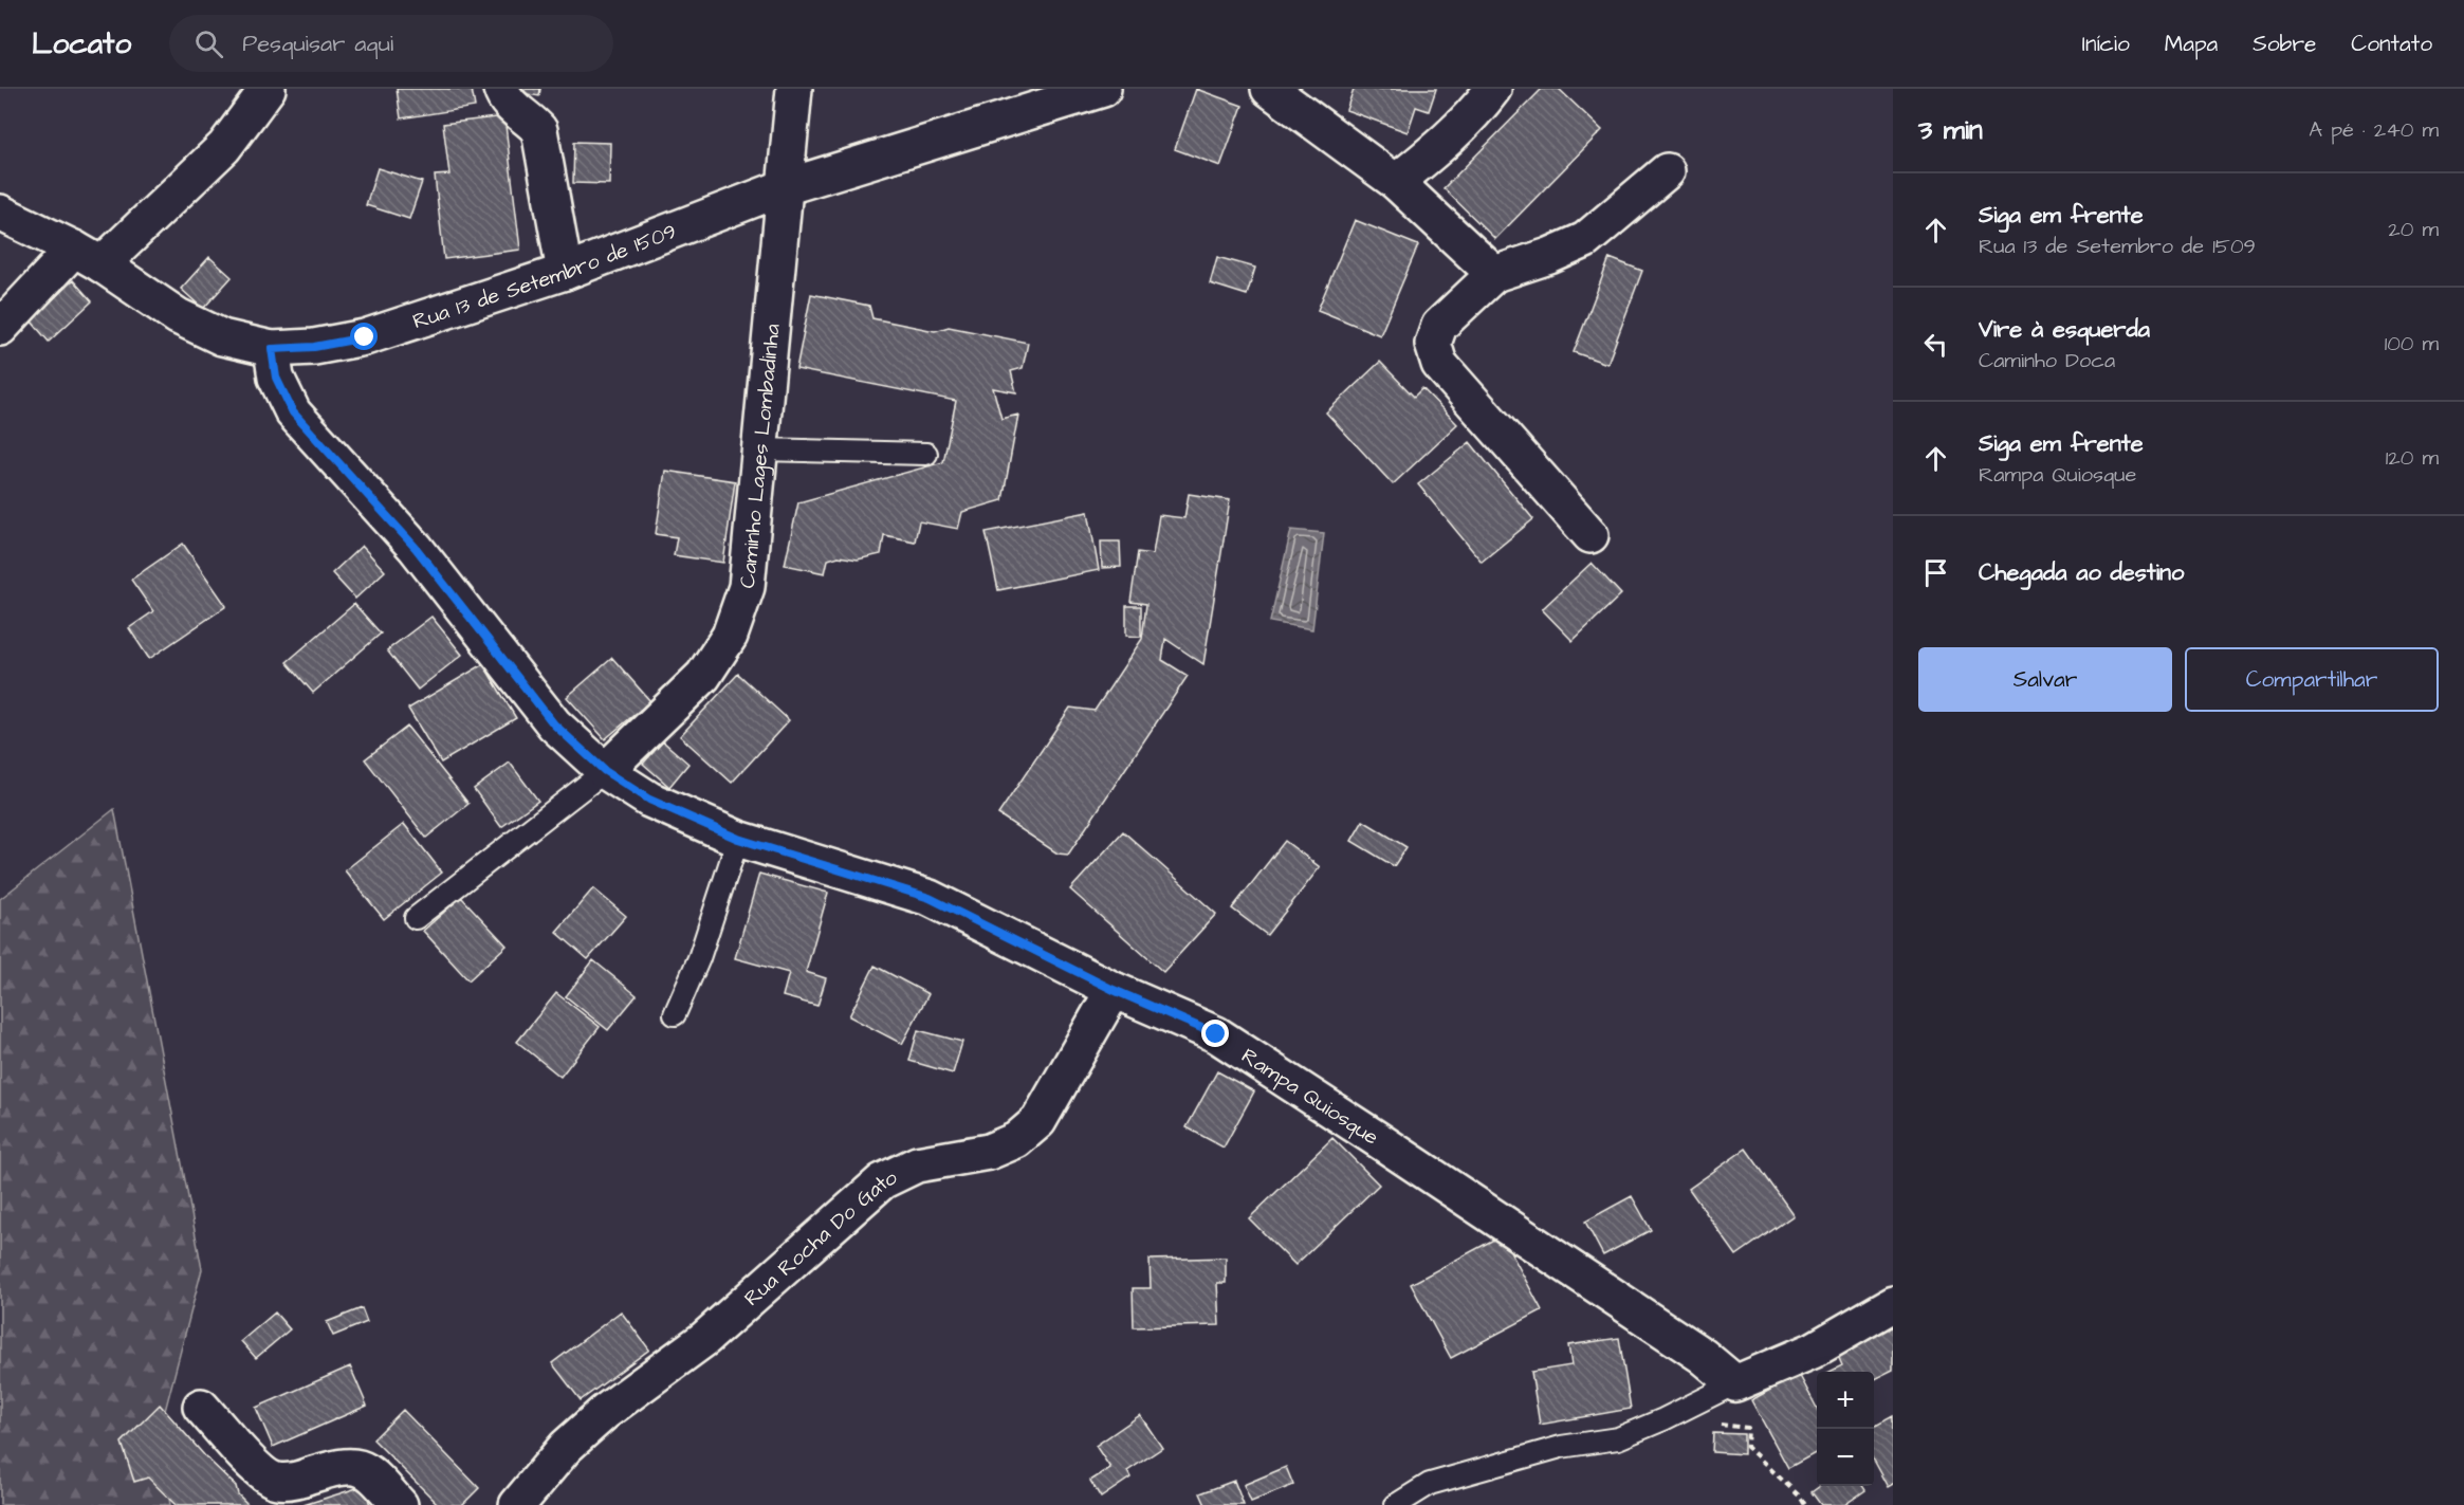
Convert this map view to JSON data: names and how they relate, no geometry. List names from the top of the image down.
{
  "streets": {
    "street": [
      "Rua 13 de Setembro de 1509",
      "Caminho Lages Lombadinha",
      "Rampa Quiosque",
      "Rua Rocha Do Gato"
    ]
  },
  "crossings": [
    ["Rua 13 de Setembro de 1509", "Caminho Lages Lombadinha"],
    ["Rua 13 de Setembro de 1509", "Rampa Quiosque"],
    ["Caminho Lages Lombadinha", "Rampa Quiosque"],
    ["Rampa Quiosque", "Rua Rocha Do Gato"]
  ],
  "page": {
    "header": "Locato",
    "search": "Pesquisar aqui",
    "nav": [
      "Início",
      "Mapa",
      "Sobre",
      "Contato"
    ],
    "heading": ["3 min", "A pé · 240 m"],
    "list": [
      ["Siga em frente", "Rua 13 de Setembro de 1509", "20 m"],
      ["Vire à esquerda", "Caminho Doca", "100 m"],
      ["Siga em frente", "Rampa Quiosque", "120 m"],
      "Chegada ao destino"
    ],
    "buttons": ["Salvar", "Compartilhar"],
    "map_buttons": ["+", "−"]
  }
}
